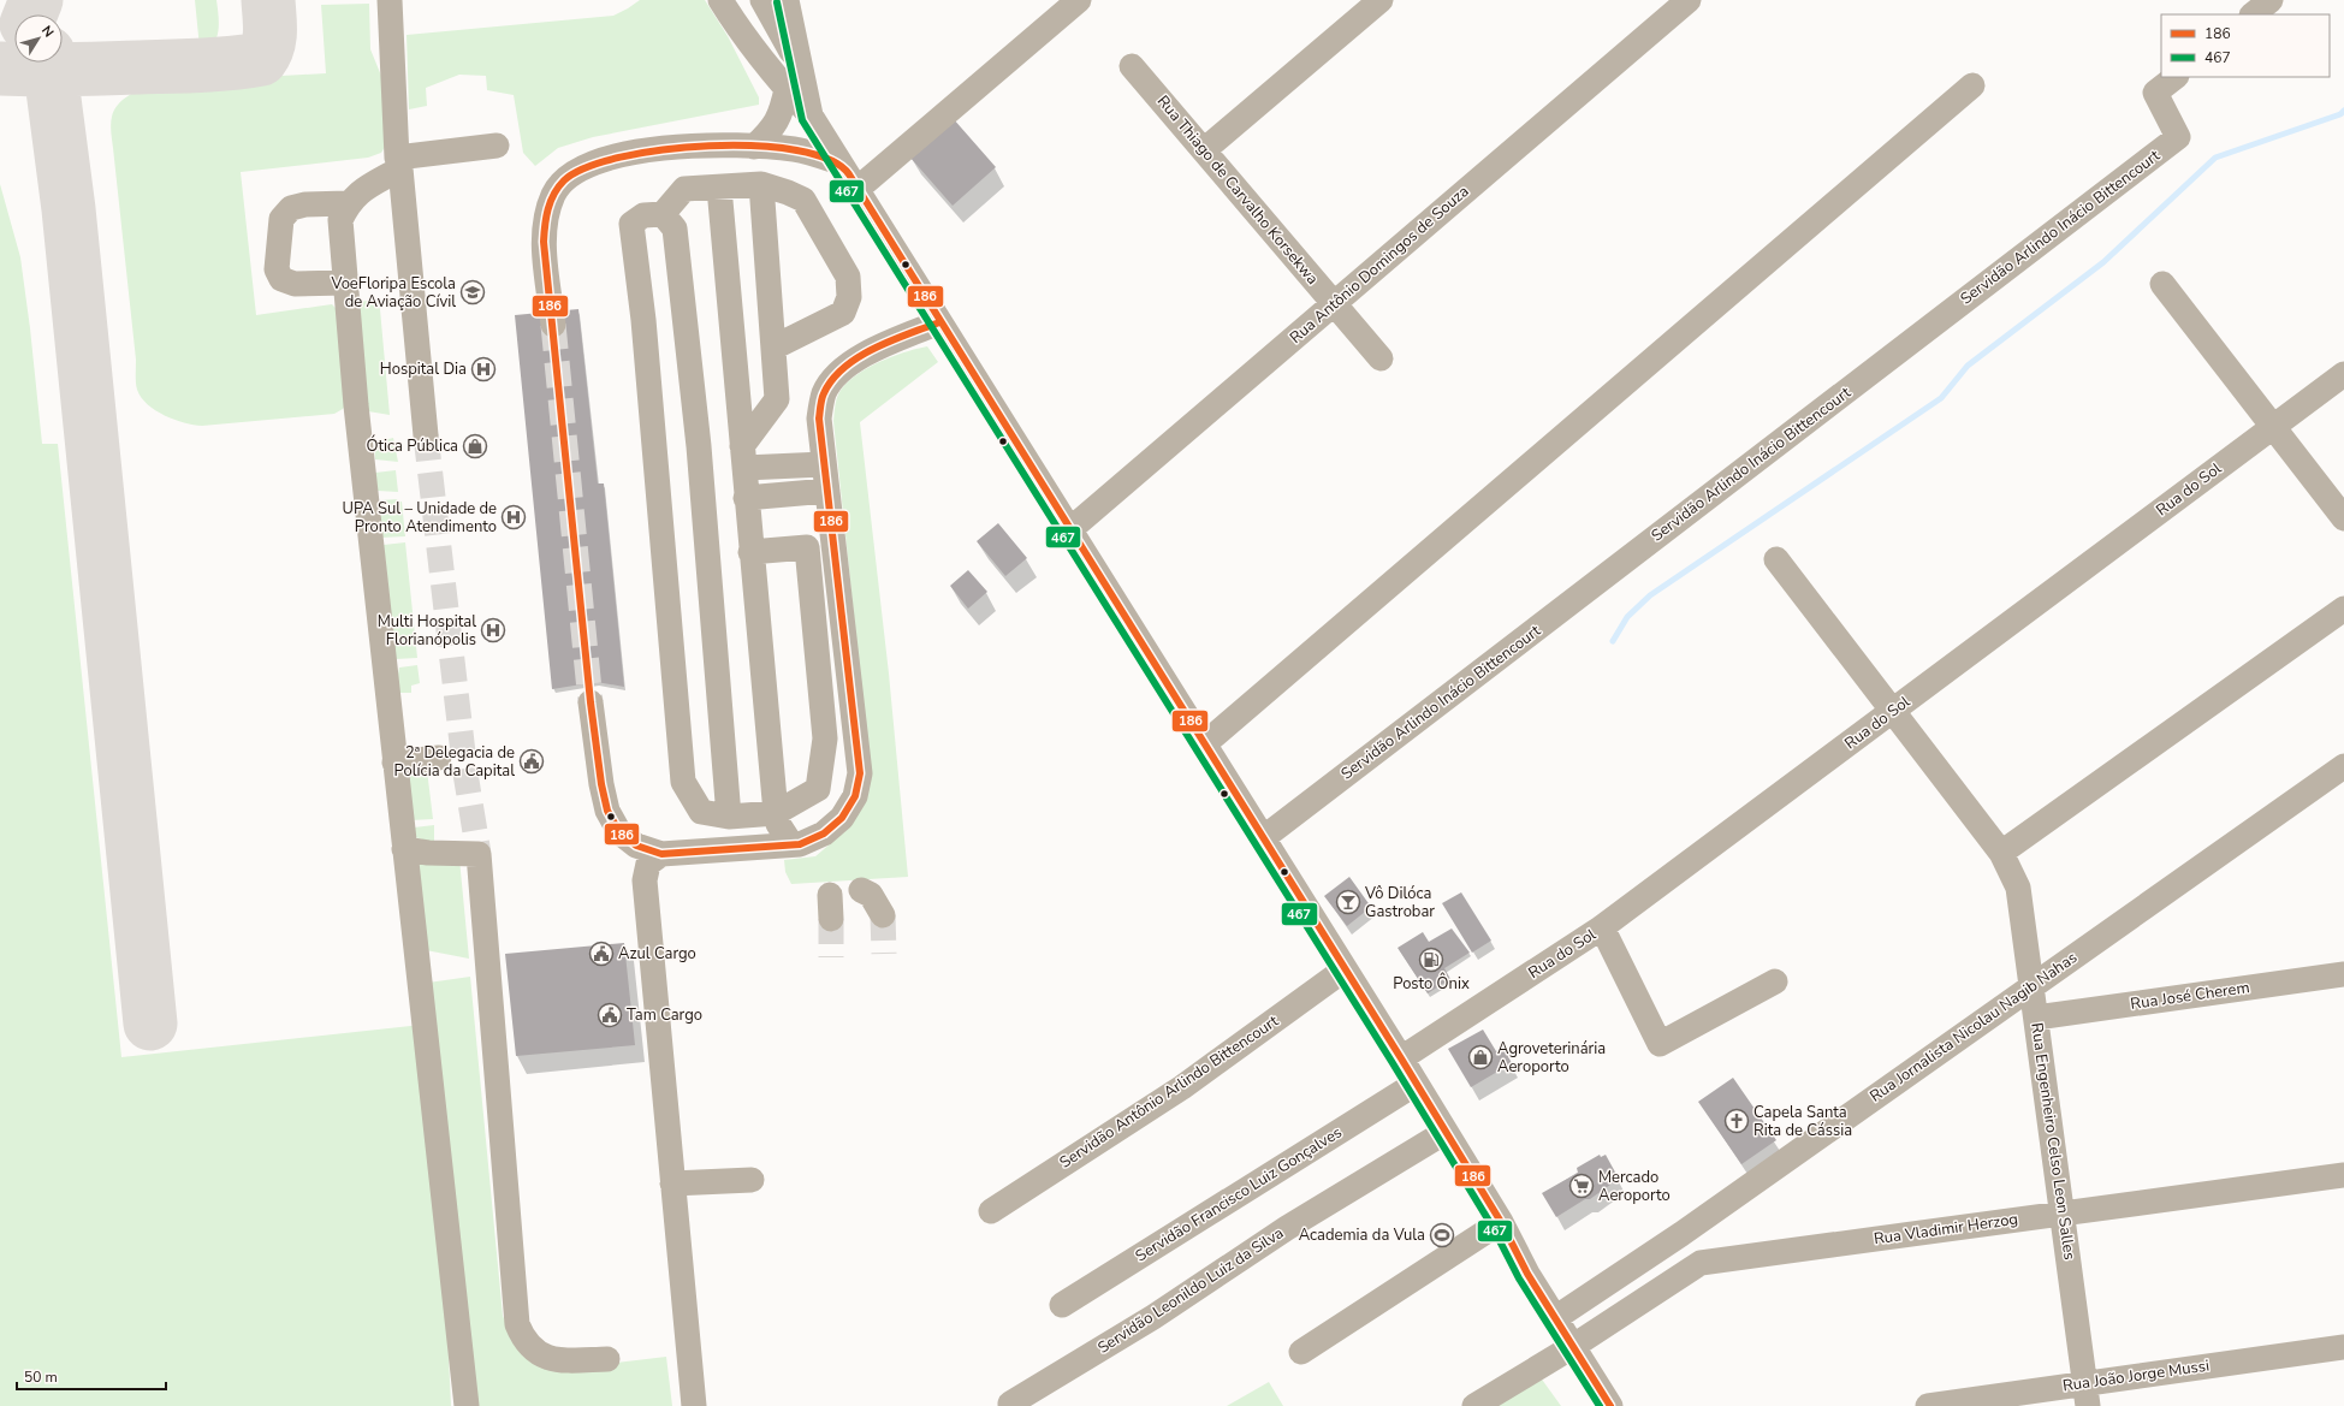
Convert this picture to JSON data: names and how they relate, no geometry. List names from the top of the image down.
{
  "streets": {
    "street": [
      "Rua Thiago de Carvalho Korsekwa",
      "Servidão Arlindo Inácio Bittencourt",
      "Rua Antônio Domingos de Souza",
      "Rua do Sol",
      "Rua José Cherem",
      "Rua Jornalista Nicolau Nagib Nahas",
      "Servidão Antônio Arlindo Bittencourt",
      "Rua Engenheiro Celso Leon Salles",
      "Servidão Francisco Luiz Gonçalves",
      "Rua Vladimir Herzog",
      "Servidão Leonildo Luiz da Silva",
      "Rua João Jorge Mussi"
    ]
  },
  "crossings": [
    ["Rua Thiago de Carvalho Korsekwa", "Rua Antônio Domingos de Souza"],
    ["Rua do Sol", "Rua Engenheiro Celso Leon Salles"],
    ["Rua José Cherem", "Rua Engenheiro Celso Leon Salles"],
    ["Rua Jornalista Nicolau Nagib Nahas", "Rua Engenheiro Celso Leon Salles"],
    ["Rua Engenheiro Celso Leon Salles", "Rua Vladimir Herzog"],
    ["Rua Engenheiro Celso Leon Salles", "Rua João Jorge Mussi"]
  ],
  "places": {
    "school or university": ["VoeFloripa Escola de Aviação Cívil"],
    "hospital": ["Hospital Dia", "UPA Sul – Unidade de Pronto Atendimento", "Multi Hospital Florianópolis"],
    "shop": ["Ótica Pública", "Agroveterinária Aeroporto"],
    "public building": ["2ª Delegacia de Polícia da Capital", "Azul Cargo", "Tam Cargo"],
    "bar": ["Vô Dilóca Gastrobar"],
    "fuel station": ["Posto Ônix"],
    "church": ["Capela Santa Rita de Cássia"],
    "supermarket": ["Mercado Aeroporto"],
    "sports": ["Academia da Vula"]
  },
  "lines": ["transit line 467", "transit line 186"],
  "legend": ["186", "467"],
  "scale_bar": "50 m",
  "north": "top right"
}
